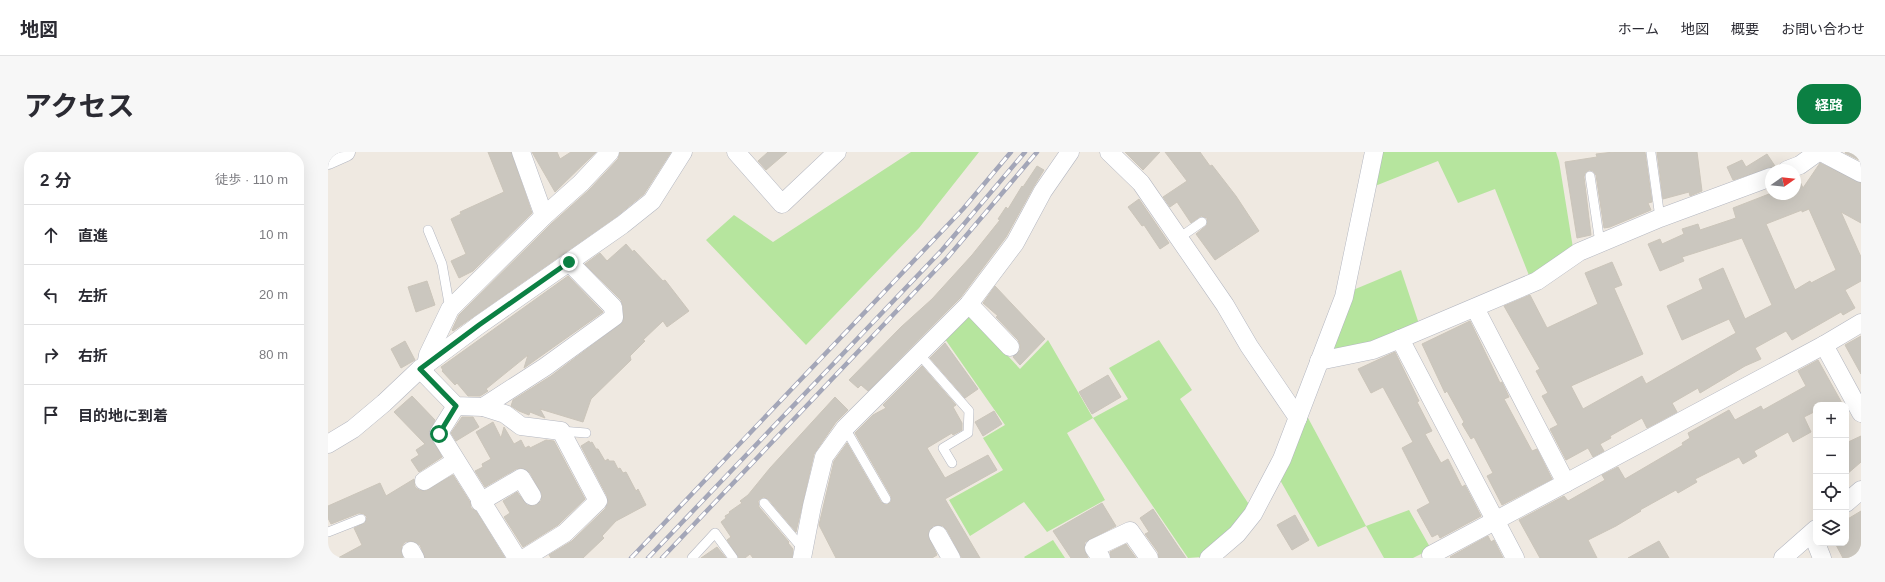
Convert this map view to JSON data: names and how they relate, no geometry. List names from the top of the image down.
{
  "north": "right",
  "page": {
    "header": "地図",
    "nav": [
      "ホーム",
      "地図",
      "概要",
      "お問い合わせ"
    ],
    "title": "アクセス",
    "buttons": "経路",
    "heading": ["2 分", "徒歩 · 110 m"],
    "list": [
      ["直進", "10 m"],
      ["左折", "20 m"],
      ["右折", "80 m"],
      "目的地に到着"
    ],
    "map_buttons": ["+", "−"]
  }
}
